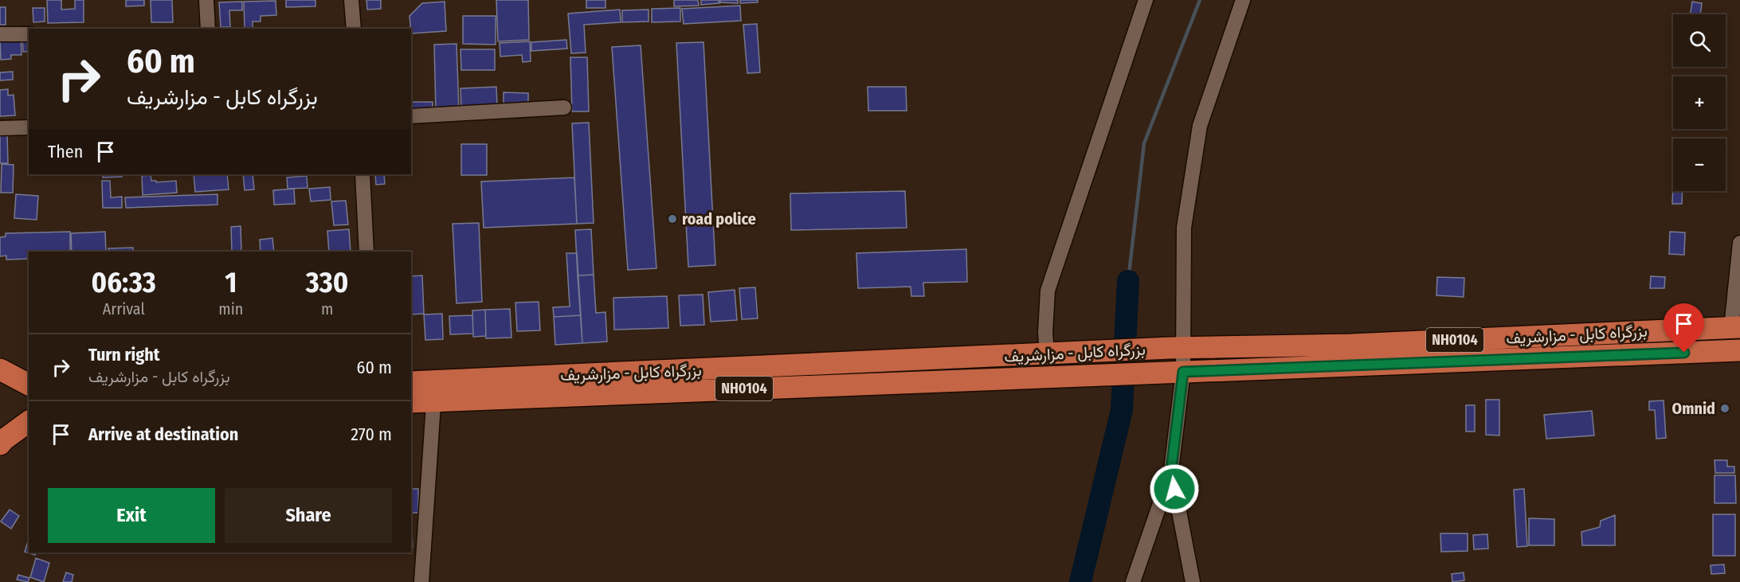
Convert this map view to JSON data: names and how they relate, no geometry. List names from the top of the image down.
{
  "streets": {
    "highway": ["بزرگراه کابل - مزارشریف", "NH0104"]
  },
  "places": ["road police", "Omnid"],
  "page": {
    "map_buttons": ["+", "−"],
    "turn": ["60 m", "بزرگراه کابل - مزارشریف"],
    "then": "Then",
    "eta": [
      "06:33",
      "Arrival",
      "1",
      "min",
      "330",
      "m"
    ],
    "list": [
      {
        "name": "Turn right",
        "note": "بزرگراه کابل - مزارشریف",
        "value": "60 m"
      },
      {
        "name": "Arrive at destination",
        "value": "270 m"
      }
    ],
    "buttons": ["Exit", "Share"]
  }
}
